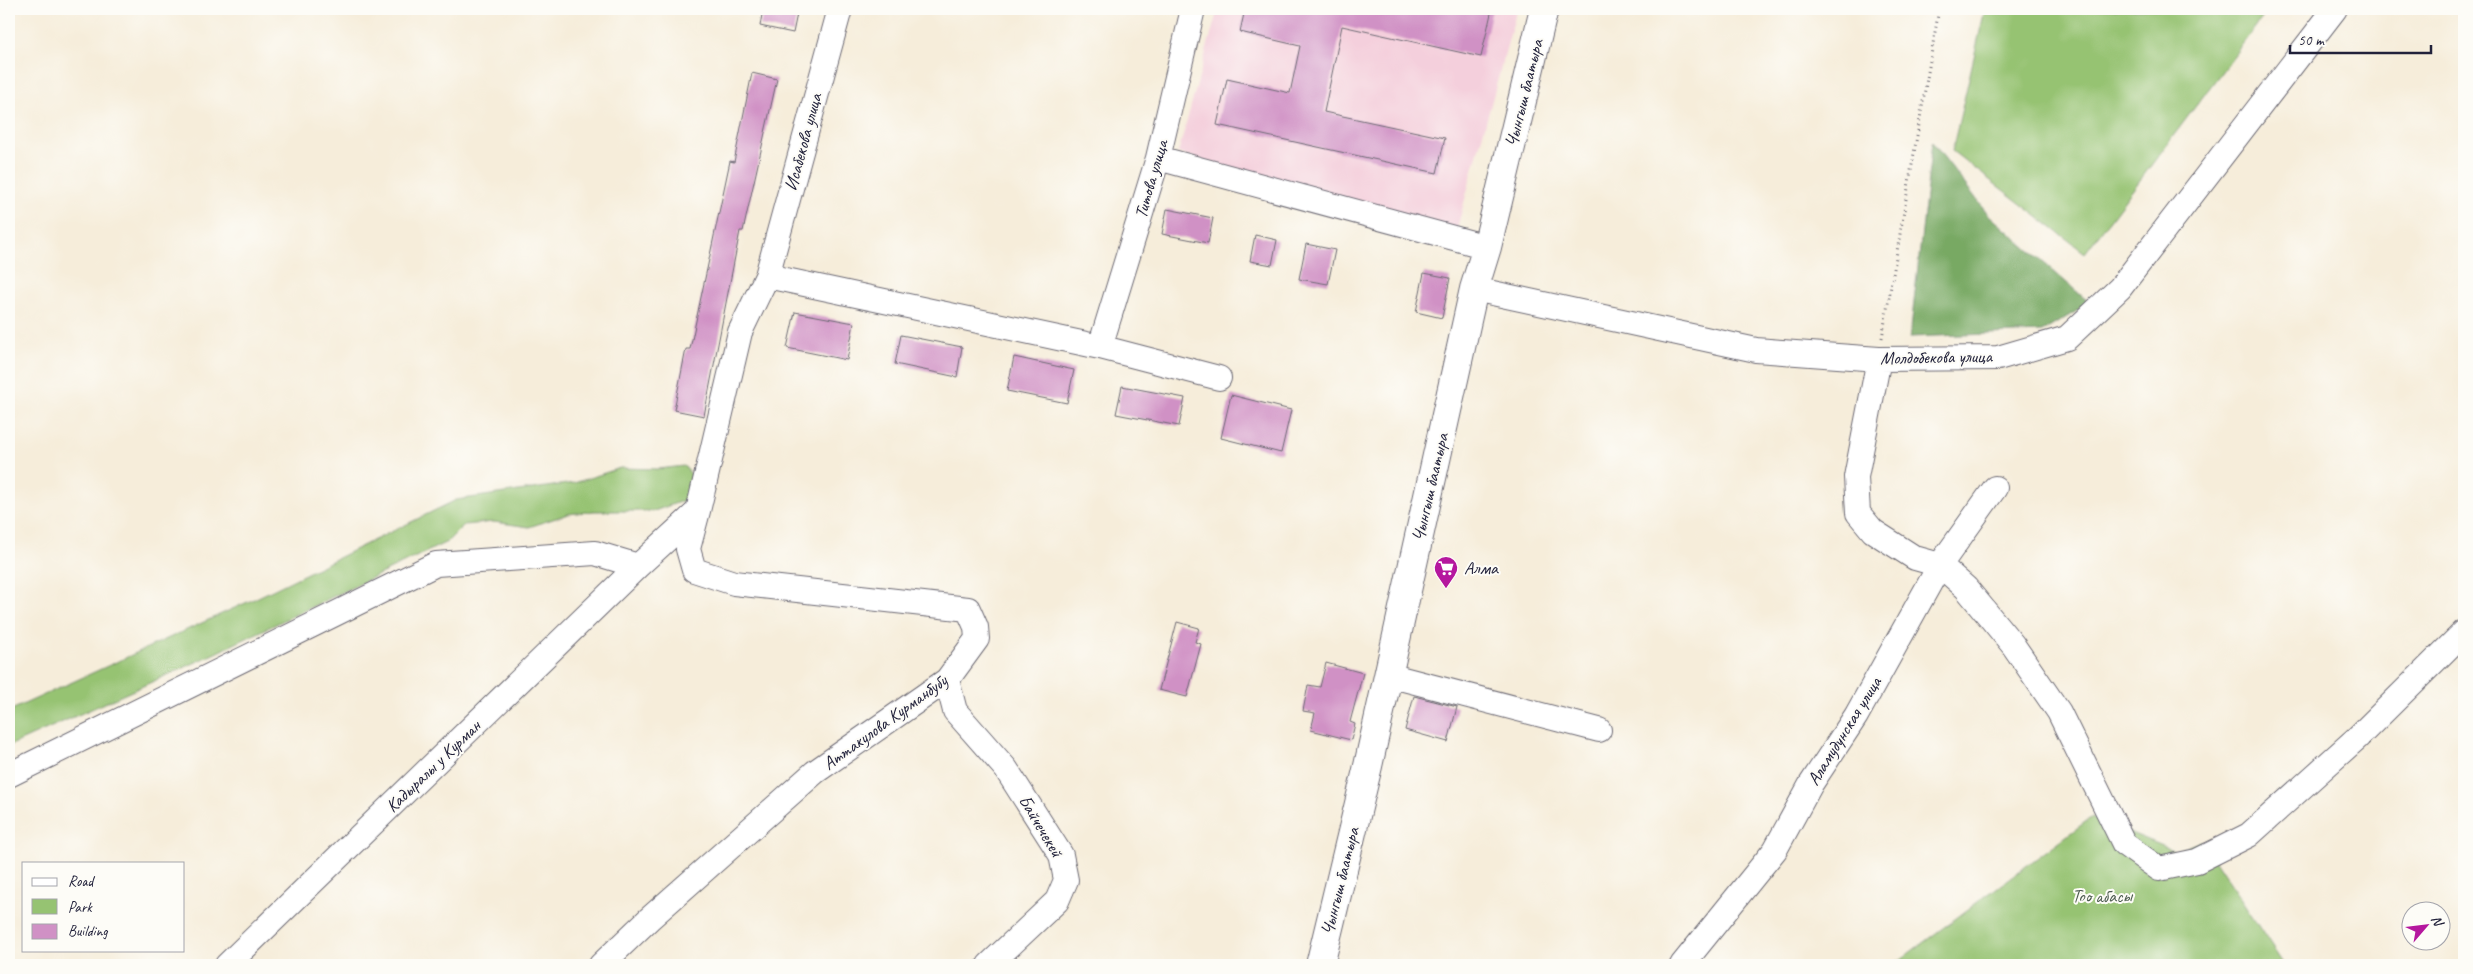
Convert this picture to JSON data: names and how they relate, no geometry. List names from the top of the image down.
{
  "streets": {
    "main road": ["Чынгыш баатыра"],
    "street": [
      "Исабекова улица",
      "Титова улица",
      "Молдобекова улица",
      "Аттакулова Курманбубу",
      "Аламудунская улица",
      "Кадыралы у Курман",
      "Байчечекей"
    ]
  },
  "crossings": [
    ["Чынгыш баатыра", "Молдобекова улица"],
    ["Исабекова улица", "Аттакулова Курманбубу"],
    ["Исабекова улица", "Кадыралы у Курман"],
    ["Аттакулова Курманбубу", "Кадыралы у Курман"],
    ["Аттакулова Курманбубу", "Байчечекей"]
  ],
  "parks": ["Тоо абасы"],
  "places": {
    "supermarket": ["Алма"]
  },
  "legend": ["Road", "Park", "Building"],
  "scale_bar": "50 m",
  "north": "top right"
}
